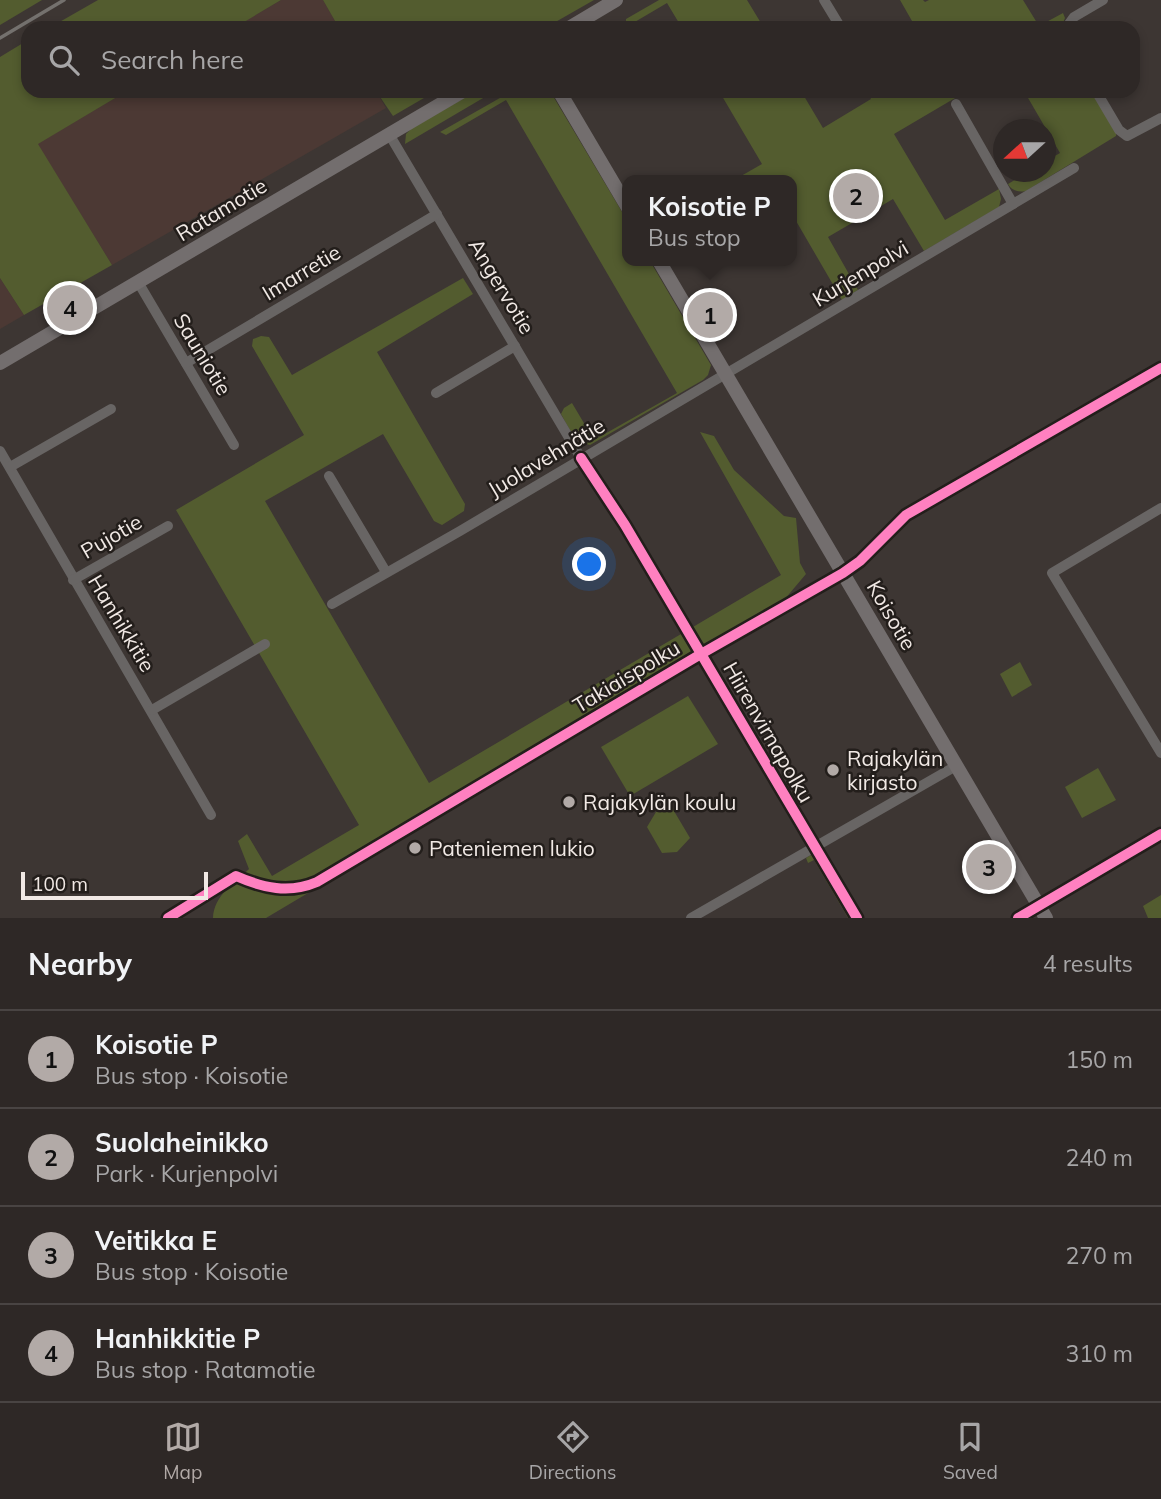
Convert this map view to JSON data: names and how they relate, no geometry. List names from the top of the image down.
{
  "streets": {
    "street": [
      "Ratamotie",
      "Imarretie",
      "Kurjenpolvi",
      "Angervotie",
      "Sauniotie",
      "Juolavehnätie",
      "Pujotie",
      "Koisotie",
      "Hanhikkitie"
    ],
    "cycle path": ["Takiaispolku", "Hiirenvirnapolku"]
  },
  "crossings": [
    ["Ratamotie", "Angervotie"],
    ["Ratamotie", "Sauniotie"],
    ["Imarretie", "Angervotie"],
    ["Imarretie", "Sauniotie"],
    ["Kurjenpolvi", "Juolavehnätie"],
    ["Kurjenpolvi", "Koisotie"],
    ["Angervotie", "Juolavehnätie"],
    ["Juolavehnätie", "Koisotie"],
    ["Pujotie", "Hanhikkitie"]
  ],
  "places": ["Rajakylän kirjasto", "Rajakylän koulu", "Pateniemen lukio"],
  "scale_bar": "100 m",
  "north": "left",
  "page": {
    "search": "Search here",
    "pins": [
      "2",
      "4",
      "1",
      "3"
    ],
    "popup": ["Koisotie P", "Bus stop"],
    "scale": "100 m",
    "heading": ["Nearby", "4 results"],
    "list": [
      {
        "mark": "1",
        "name": "Koisotie P",
        "note": "Bus stop · Koisotie",
        "value": "150 m"
      },
      {
        "mark": "2",
        "name": "Suolaheinikko",
        "note": "Park · Kurjenpolvi",
        "value": "240 m"
      },
      {
        "mark": "3",
        "name": "Veitikka E",
        "note": "Bus stop · Koisotie",
        "value": "270 m"
      },
      {
        "mark": "4",
        "name": "Hanhikkitie P",
        "note": "Bus stop · Ratamotie",
        "value": "310 m"
      }
    ],
    "nav": ["Map", "Directions", "Saved"]
  }
}
